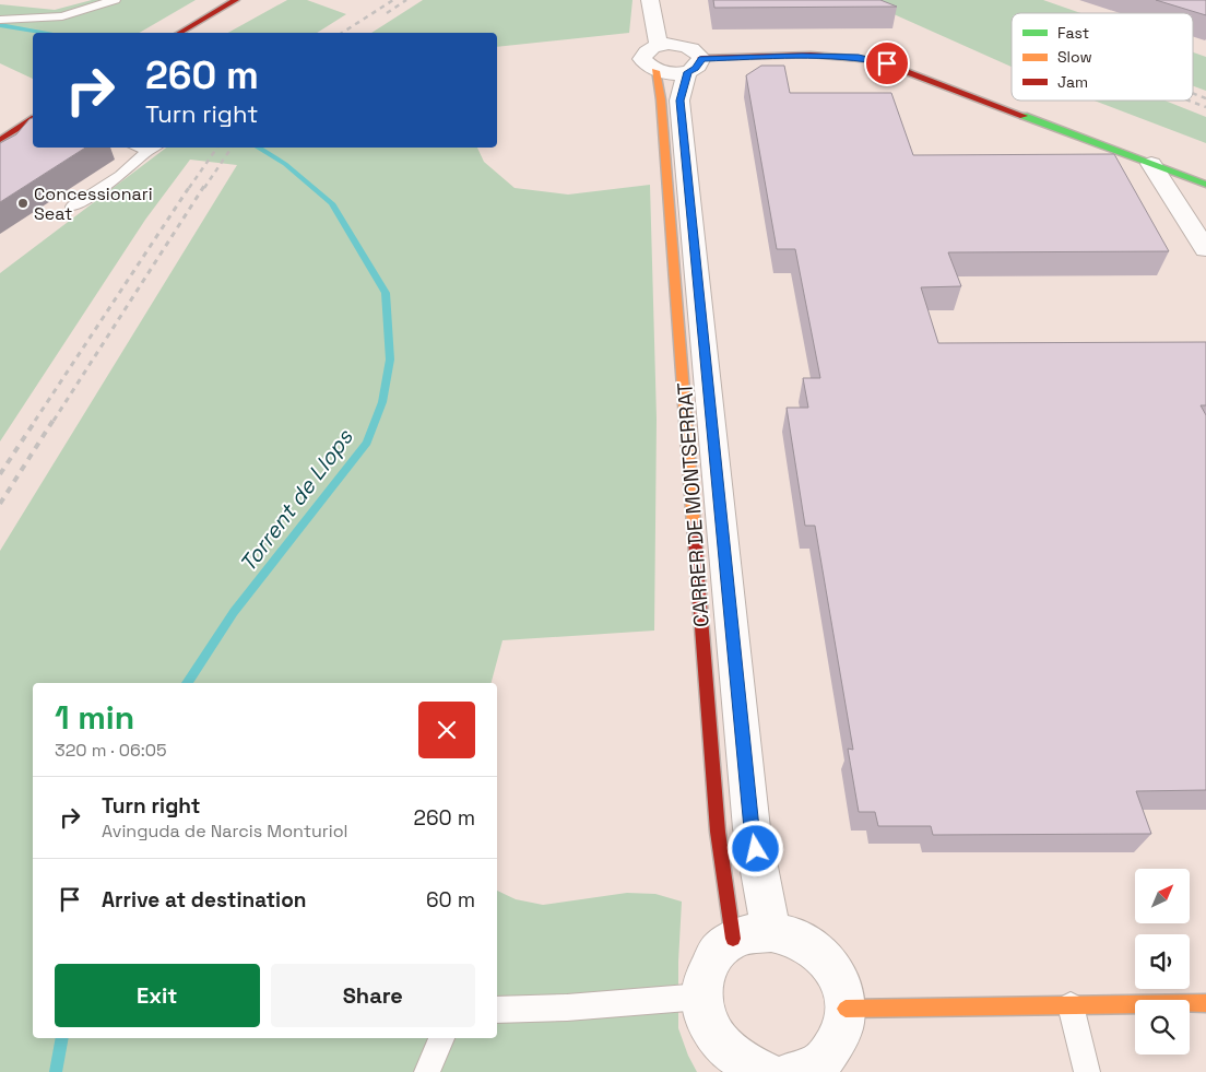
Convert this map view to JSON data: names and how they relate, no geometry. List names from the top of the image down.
{
  "streets": {
    "street": ["CARRER DE MONTSERRAT"]
  },
  "water": ["Torrent de Llops"],
  "places": ["Concessionari Seat"],
  "legend": ["Fast", "Slow", "Jam"],
  "north": "top right",
  "page": {
    "turn": ["260 m", "Turn right"],
    "heading": ["1 min", "320 m · 06:05"],
    "list": [
      {
        "name": "Turn right",
        "note": "Avinguda de Narcis Monturiol",
        "value": "260 m"
      },
      {
        "name": "Arrive at destination",
        "value": "60 m"
      }
    ],
    "buttons": ["Exit", "Share"]
  }
}
